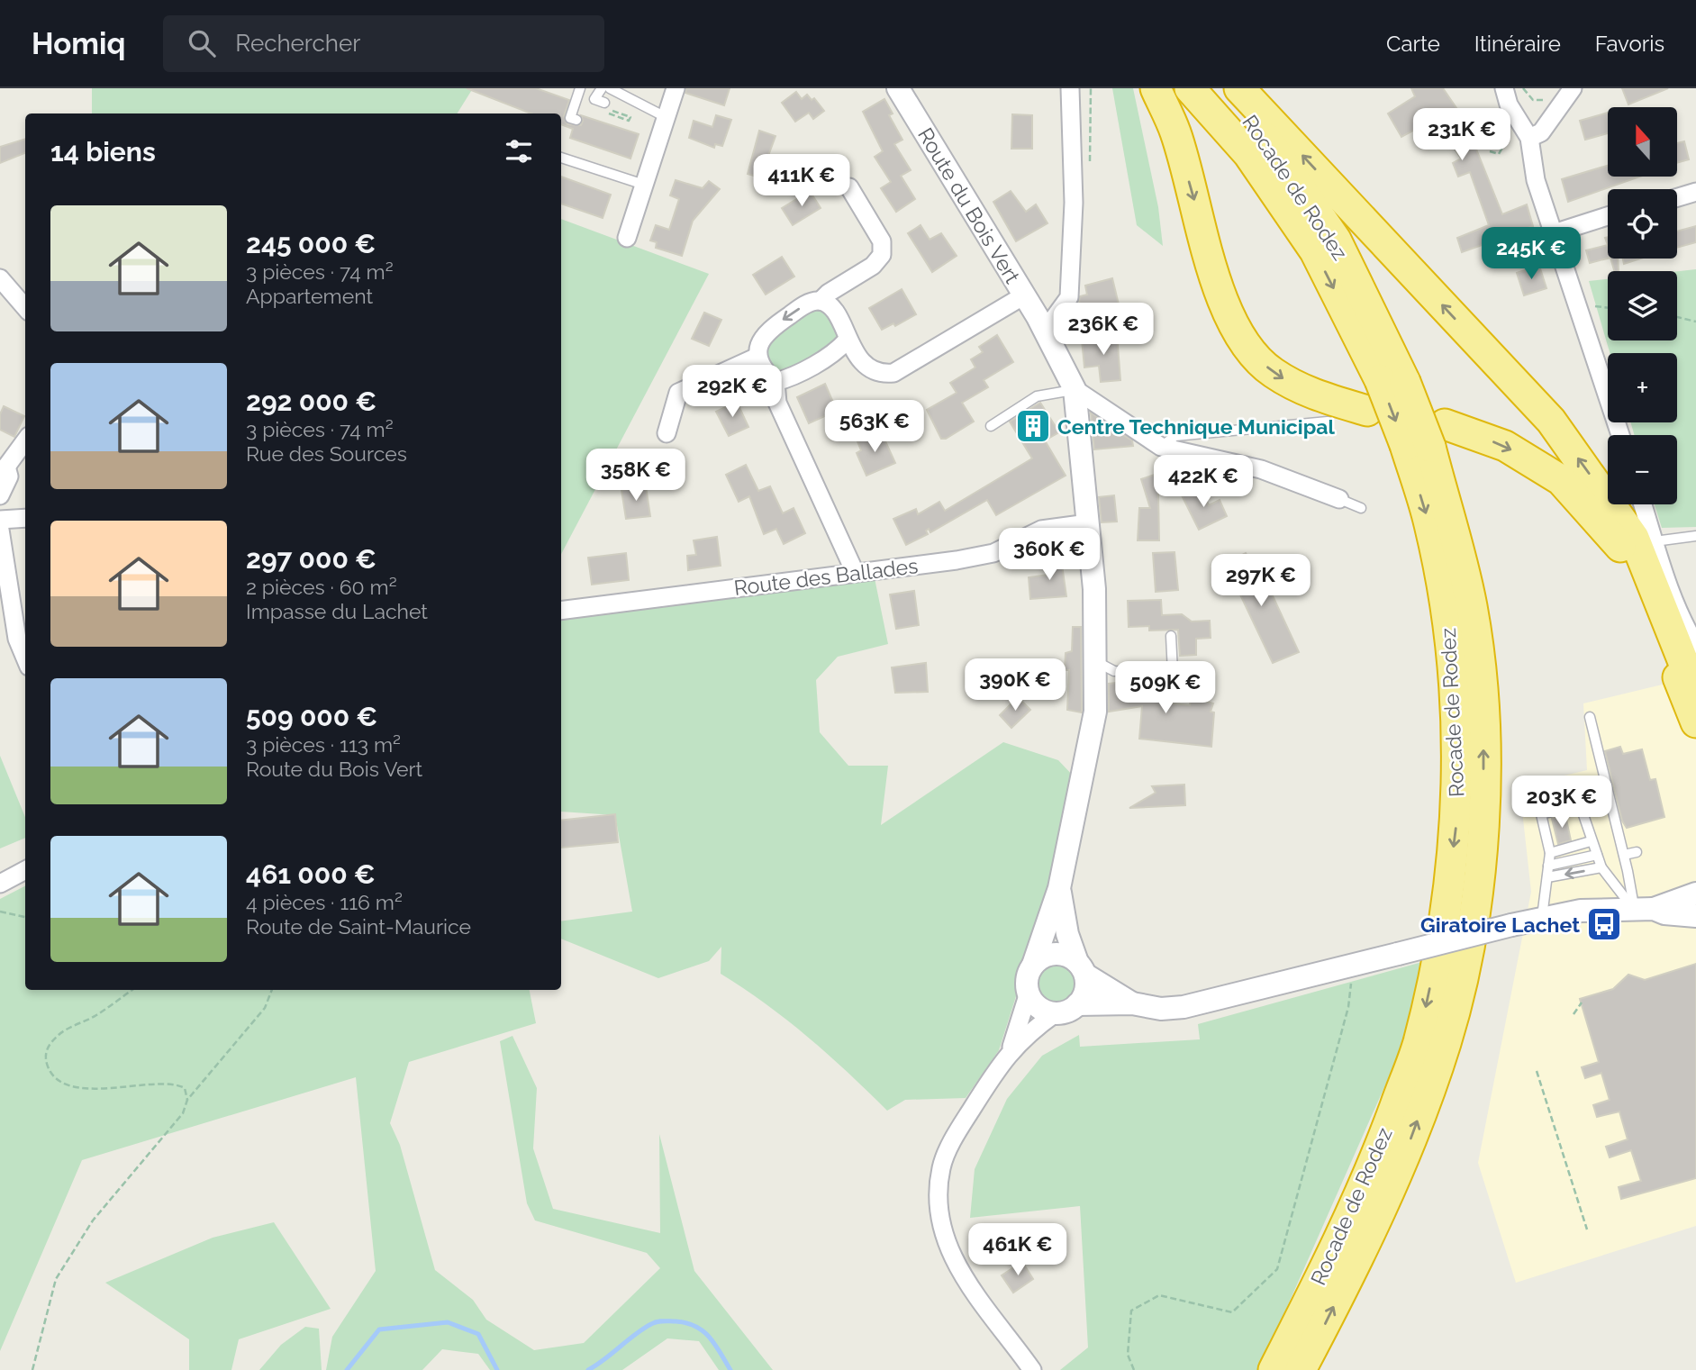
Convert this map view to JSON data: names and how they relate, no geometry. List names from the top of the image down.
{
  "streets": {
    "highway": ["Rocade de Rodez"],
    "street": ["Route du Bois Vert", "Route des Ballades"]
  },
  "crossings": [
    ["Route du Bois Vert", "Route des Ballades"]
  ],
  "places": {
    "building": ["Centre Technique Municipal"],
    "bus stop": ["Giratoire Lachet"]
  },
  "north": "top",
  "page": {
    "header": "Homiq",
    "search": "Rechercher",
    "nav": ["Carte", "Itinéraire", "Favoris"],
    "map_buttons": ["+", "−"],
    "price": [
      "231K €",
      "411K €",
      "245K €",
      "236K €",
      "292K €",
      "563K €",
      "358K €",
      "422K €",
      "360K €",
      "297K €",
      "390K €",
      "509K €",
      "203K €",
      "461K €"
    ],
    "heading": "14 biens",
    "list": [
      {
        "name": "245 000 €",
        "note": "3 pièces · 74 m² · Appartement"
      },
      {
        "name": "292 000 €",
        "note": "3 pièces · 74 m² · Rue des Sources"
      },
      {
        "name": "297 000 €",
        "note": "2 pièces · 60 m² · Impasse du Lachet"
      },
      {
        "name": "509 000 €",
        "note": "3 pièces · 113 m² · Route du Bois Vert"
      },
      {
        "name": "461 000 €",
        "note": "4 pièces · 116 m² · Route de Saint-Maurice"
      }
    ]
  }
}
